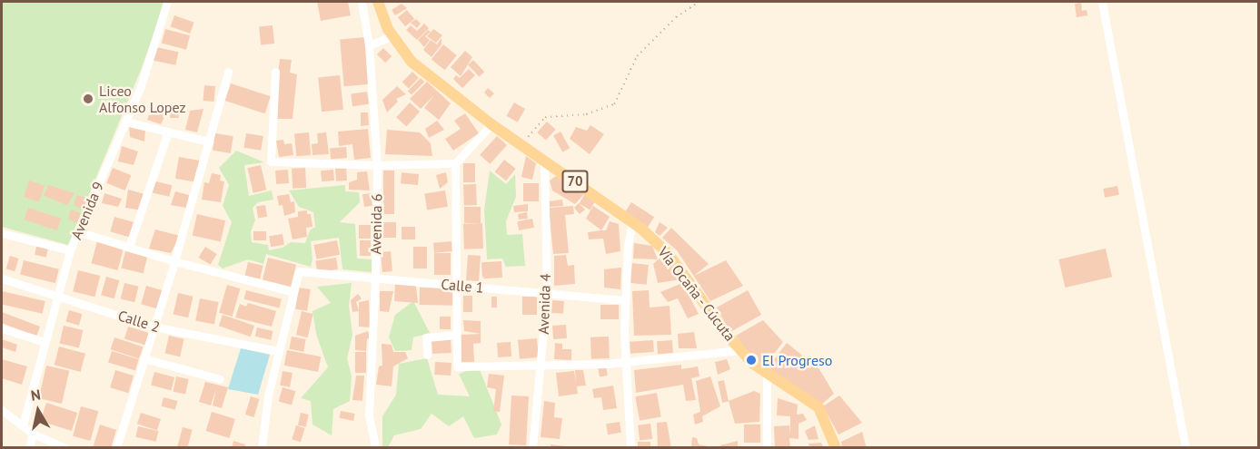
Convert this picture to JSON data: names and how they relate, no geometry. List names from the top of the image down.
{
  "streets": {
    "main road": ["70", "Vía Ocaña - Cúcuta"],
    "street": [
      "Avenida 9",
      "Avenida 6",
      "Calle 1",
      "Avenida 4",
      "Calle 2"
    ]
  },
  "crossings": [
    ["Avenida 9", "Calle 2"],
    ["Avenida 6", "Calle 1"],
    ["Calle 1", "Avenida 4"],
    ["Vía Ocaña - Cúcuta", "Avenida 4"]
  ],
  "places": ["Liceo Alfonso Lopez", "El Progreso"],
  "north": "top"
}
